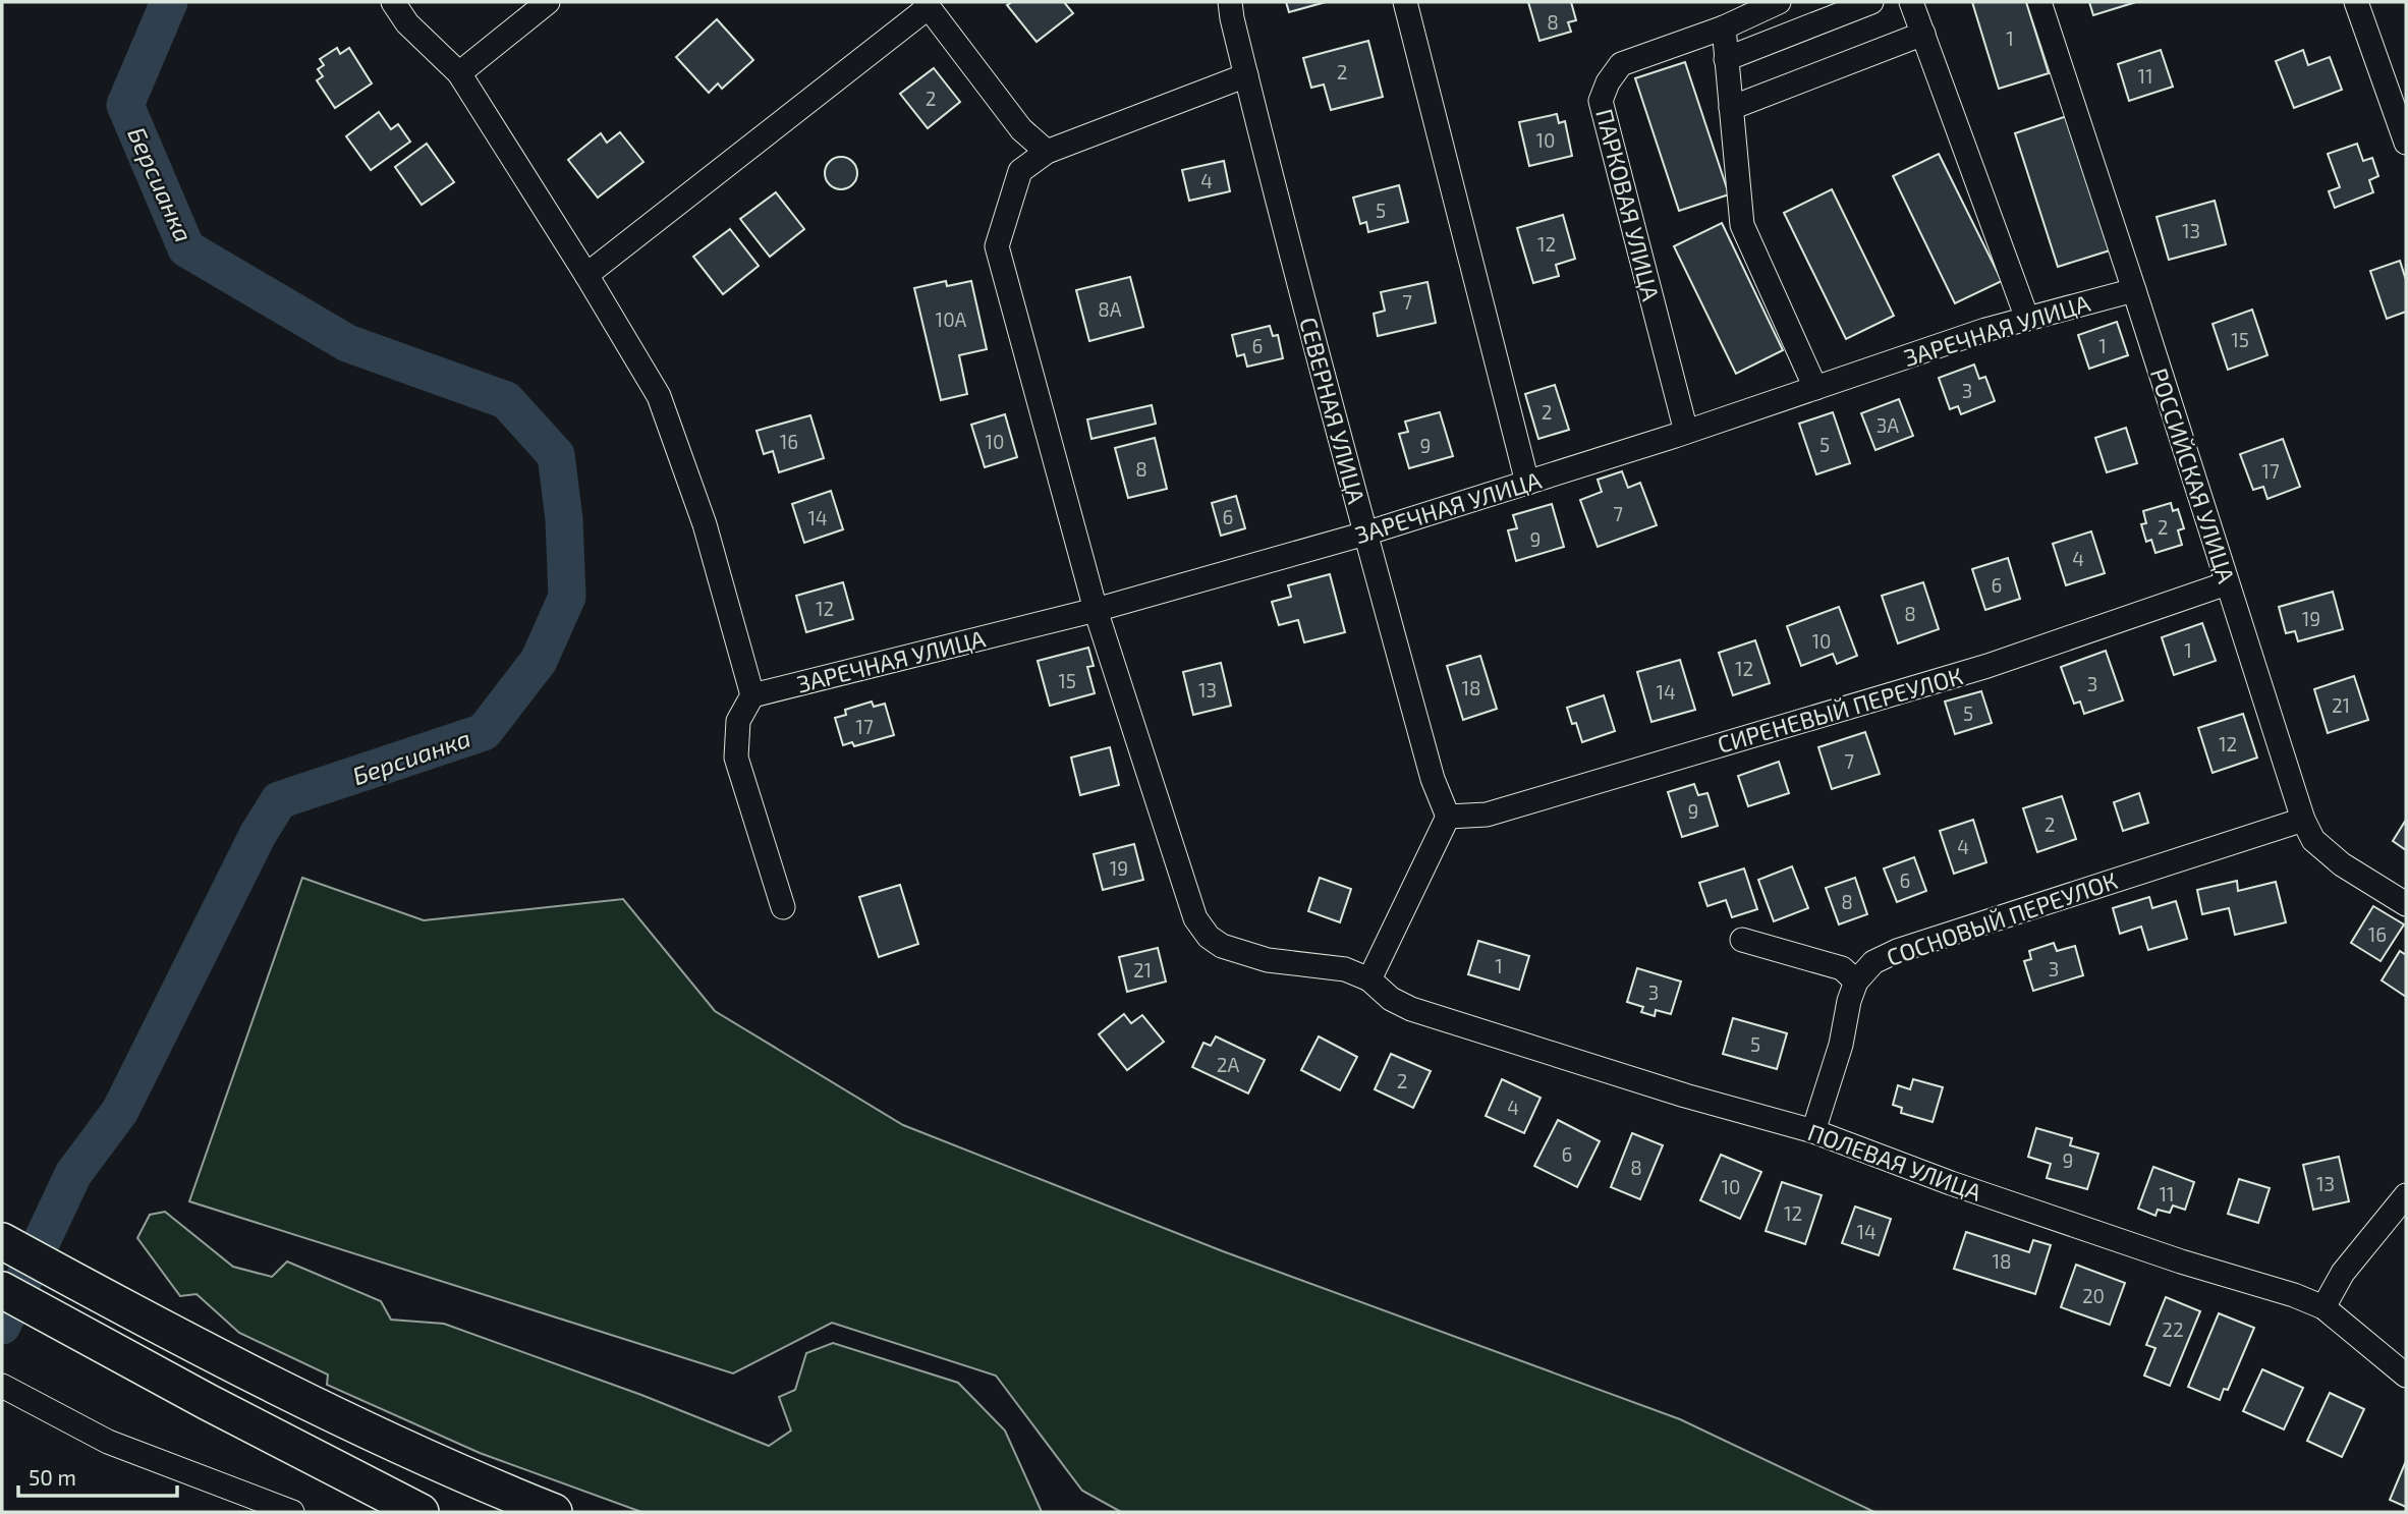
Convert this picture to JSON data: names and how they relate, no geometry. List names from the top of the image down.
{
  "streets": {
    "street": [
      "ПАРКОВАЯ УЛИЦА",
      "ЗАРЕЧНАЯ УЛИЦА",
      "СЕВЕРНАЯ УЛИЦА",
      "РОССИЙСКАЯ УЛИЦА",
      "СИРЕНЕВЫЙ ПЕРЕУЛОК",
      "СОСНОВЫЙ ПЕРЕУЛОК",
      "ПОЛЕВАЯ УЛИЦА"
    ]
  },
  "crossings": [
    ["ПАРКОВАЯ УЛИЦА", "ЗАРЕЧНАЯ УЛИЦА"],
    ["ЗАРЕЧНАЯ УЛИЦА", "СЕВЕРНАЯ УЛИЦА"],
    ["ЗАРЕЧНАЯ УЛИЦА", "РОССИЙСКАЯ УЛИЦА"],
    ["СЕВЕРНАЯ УЛИЦА", "СИРЕНЕВЫЙ ПЕРЕУЛОК"],
    ["РОССИЙСКАЯ УЛИЦА", "СИРЕНЕВЫЙ ПЕРЕУЛОК"],
    ["РОССИЙСКАЯ УЛИЦА", "СОСНОВЫЙ ПЕРЕУЛОК"]
  ],
  "water": ["Берсианка"],
  "house_numbers": [
    "8",
    "1",
    "2",
    "11",
    "2",
    "10",
    "4",
    "5",
    "13",
    "12",
    "7",
    "8А",
    "10А",
    "15",
    "6",
    "1",
    "3",
    "2",
    "3А",
    "16",
    "10",
    "5",
    "9",
    "8",
    "17",
    "7",
    "6",
    "14",
    "2",
    "9",
    "4",
    "6",
    "12",
    "8",
    "19",
    "10",
    "1",
    "12",
    "15",
    "3",
    "18",
    "13",
    "14",
    "21",
    "5",
    "17",
    "12",
    "7",
    "9",
    "2",
    "4",
    "19",
    "6",
    "8",
    "16",
    "1",
    "3",
    "21",
    "3",
    "5",
    "2А",
    "2",
    "4",
    "6",
    "9",
    "8",
    "13",
    "10",
    "11",
    "12",
    "14",
    "18",
    "20",
    "22"
  ],
  "scale_bar": "50 m"
}
